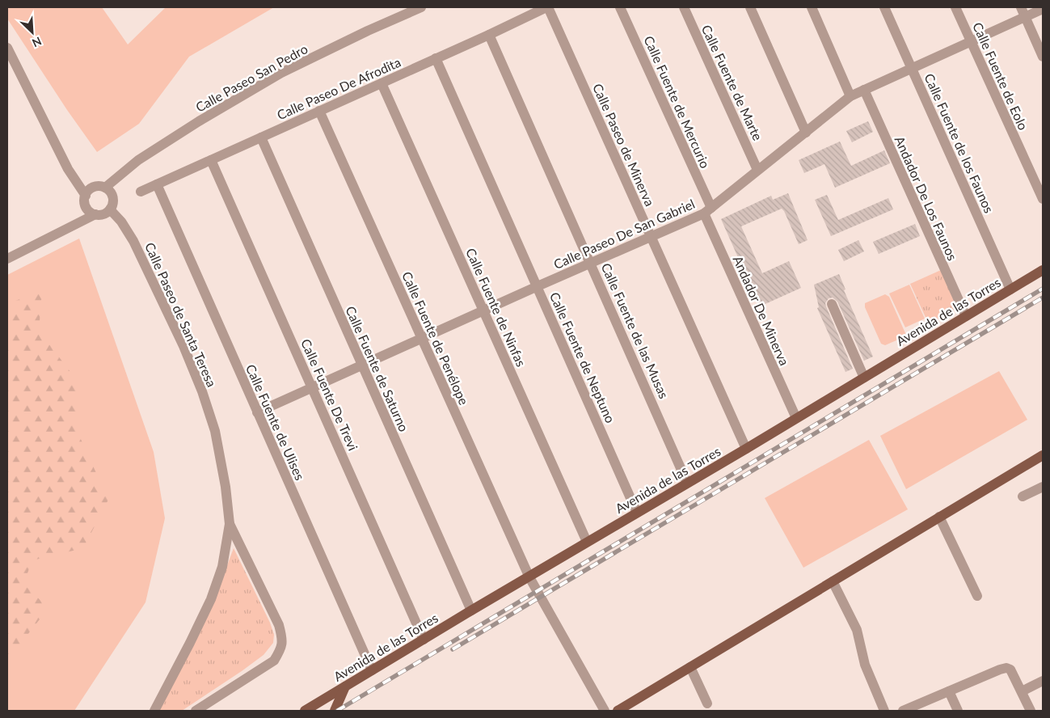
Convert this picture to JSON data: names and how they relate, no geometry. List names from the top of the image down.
{
  "streets": {
    "main road": ["Avenida de las Torres"],
    "street": [
      "Calle Fuente de Eolo",
      "Calle Paseo San Pedro",
      "Calle Fuente de Marte",
      "Calle Paseo De Afrodita",
      "Calle Fuente de Mercurio",
      "Calle Fuente de los Faunos",
      "Calle Paseo de Minerva",
      "Andador De Los Faunos",
      "Calle Paseo De San Gabriel",
      "Calle Fuente de Ninfas",
      "Andador De Minerva",
      "Calle Paseo de Santa Teresa",
      "Calle Fuente de las Musas",
      "Calle Fuente de Penélope",
      "Calle Fuente de Neptuno",
      "Calle Fuente de Saturno",
      "Calle Fuente De Trevi",
      "Calle Fuente de Ulises"
    ]
  },
  "crossings": [
    ["Calle Fuente de Eolo", "Calle Paseo De San Gabriel"],
    ["Calle Paseo San Pedro", "Calle Paseo de Santa Teresa"],
    ["Calle Fuente de Marte", "Calle Paseo De San Gabriel"],
    ["Calle Paseo De Afrodita", "Calle Paseo de Minerva"],
    ["Calle Paseo De Afrodita", "Calle Fuente de Ninfas"],
    ["Calle Paseo De Afrodita", "Calle Fuente de las Musas"],
    ["Calle Paseo De Afrodita", "Calle Fuente de Penélope"],
    ["Calle Paseo De Afrodita", "Calle Fuente de Neptuno"],
    ["Calle Paseo De Afrodita", "Calle Fuente de Saturno"],
    ["Calle Paseo De Afrodita", "Calle Fuente De Trevi"],
    ["Calle Paseo De Afrodita", "Calle Fuente de Ulises"],
    ["Calle Fuente de Mercurio", "Calle Paseo De San Gabriel"],
    ["Calle Fuente de Mercurio", "Andador De Minerva"],
    ["Calle Fuente de los Faunos", "Calle Paseo De San Gabriel"],
    ["Calle Fuente de los Faunos", "Avenida de las Torres"],
    ["Calle Paseo de Minerva", "Calle Paseo De San Gabriel"],
    ["Calle Paseo de Minerva", "Avenida de las Torres"],
    ["Andador De Los Faunos", "Calle Paseo De San Gabriel"],
    ["Andador De Los Faunos", "Avenida de las Torres"],
    ["Calle Paseo De San Gabriel", "Calle Fuente de Ninfas"],
    ["Calle Paseo De San Gabriel", "Andador De Minerva"],
    ["Calle Paseo De San Gabriel", "Calle Fuente de las Musas"],
    ["Calle Paseo De San Gabriel", "Calle Fuente de Penélope"],
    ["Calle Paseo De San Gabriel", "Calle Fuente de Neptuno"],
    ["Calle Paseo De San Gabriel", "Calle Fuente de Saturno"],
    ["Calle Paseo De San Gabriel", "Calle Fuente De Trevi"],
    ["Calle Paseo De San Gabriel", "Calle Fuente de Ulises"],
    ["Calle Fuente de Ninfas", "Avenida de las Torres"],
    ["Andador De Minerva", "Avenida de las Torres"],
    ["Avenida de las Torres", "Calle Fuente de las Musas"],
    ["Avenida de las Torres", "Calle Fuente de Penélope"],
    ["Avenida de las Torres", "Calle Fuente de Neptuno"],
    ["Avenida de las Torres", "Calle Fuente de Saturno"],
    ["Avenida de las Torres", "Calle Fuente De Trevi"],
    ["Avenida de las Torres", "Calle Fuente de Ulises"]
  ],
  "north": "bottom right"
}
